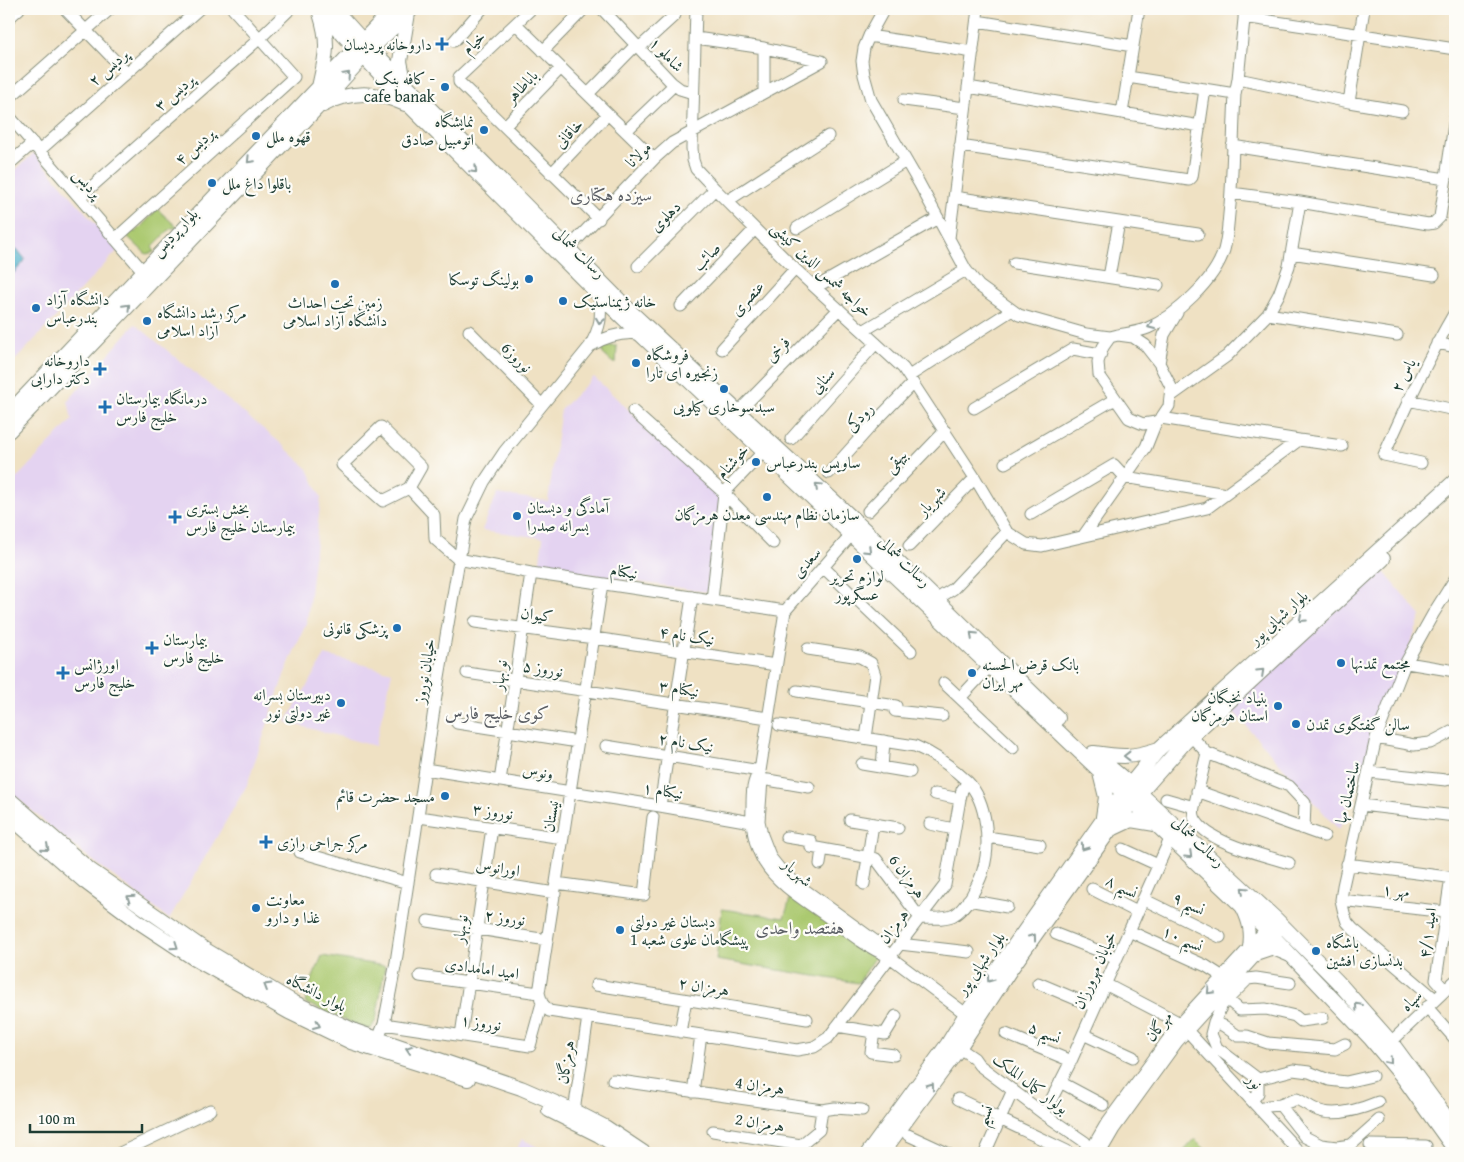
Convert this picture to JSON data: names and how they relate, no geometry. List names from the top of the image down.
{
  "streets": {
    "main road": [
      "بلوار پردیس",
      "رسالت شمالی",
      "بلوار شهابی پور",
      "بلوار دانشگاه"
    ],
    "street": [
      "خیام",
      "شاملو ۱",
      "پردیس ۲",
      "باباطاهر",
      "پردیس ۳",
      "خاقانی",
      "پردیس ۴",
      "مولانا",
      "پردیس",
      "دهلوی",
      "صائب",
      "خواجه شمس الدين كيشی",
      "عنصری",
      "فرخی",
      "نوروز6",
      "یاس ۲",
      "سنایی",
      "رودکی",
      "بیهقی",
      "خوشنام",
      "شهریار",
      "سعدی",
      "نیکنام",
      "کیوان",
      "نیک نام ۴",
      "نوروز ۵",
      "خیابان نوروز",
      "نو بهار",
      "نیکنام ۳",
      "نیک نام ۲",
      "ونوس",
      "نیکنام ۱",
      "ساختمان مها",
      "نوروز ۳",
      "نیستان",
      "اورانوس",
      "هرمزان 6",
      "نسیم ۸",
      "مهر ۱",
      "نسیم ۹",
      "نوروز ۲",
      "هرمزان",
      "نوبهار",
      "امید ۴/۱",
      "نسیم ۱۰",
      "امید امامدادی",
      "خیابان مهرورزان",
      "هرمزان ۲",
      "سپاه",
      "نوروز ۱",
      "مهرگان",
      "نسیم ۵",
      "هرمزگان",
      "نور",
      "بولوار کمال الملک",
      "هرمزان 4",
      "نسیم",
      "هرمزان 2"
    ]
  },
  "crossings": [
    ["خیام", "باباطاهر"],
    ["شاملو ۱", "خواجه شمس الدين كيشی"],
    ["پردیس ۲", "پردیس"],
    ["پردیس ۳", "پردیس ۴"],
    ["پردیس ۳", "پردیس"],
    ["پردیس ۴", "پردیس"],
    ["مولانا", "رسالت شمالی"],
    ["مولانا", "خواجه شمس الدين كيشی"],
    ["پردیس", "بلوار پردیس"],
    ["دهلوی", "خواجه شمس الدين كيشی"],
    ["بلوار پردیس", "رسالت شمالی"],
    ["رسالت شمالی", "فرخی"],
    ["رسالت شمالی", "خوشنام"],
    ["رسالت شمالی", "سعدی"],
    ["رسالت شمالی", "بلوار شهابی پور"],
    ["رسالت شمالی", "خیابان نوروز"],
    ["رسالت شمالی", "خیابان مهرورزان"],
    ["رسالت شمالی", "سپاه"],
    ["رسالت شمالی", "مهرگان"],
    ["صائب", "خواجه شمس الدين كيشی"],
    ["خواجه شمس الدين كيشی", "عنصری"],
    ["خواجه شمس الدين كيشی", "فرخی"],
    ["خواجه شمس الدين كيشی", "سنایی"],
    ["خواجه شمس الدين كيشی", "رودکی"],
    ["خواجه شمس الدين كيشی", "بیهقی"],
    ["خواجه شمس الدين كيشی", "شهریار"],
    ["نوروز6", "خیابان نوروز"],
    ["شهریار", "سعدی"],
    ["شهریار", "نیکنام"],
    ["شهریار", "بلوار شهابی پور"],
    ["شهریار", "نیک نام ۴"],
    ["شهریار", "نیکنام ۳"],
    ["شهریار", "نیک نام ۲"],
    ["شهریار", "نیکنام ۱"],
    ["شهریار", "هرمزان"],
    ["سعدی", "نیکنام"],
    ["نیکنام", "خیابان نوروز"],
    ["نیکنام", "نو بهار"],
    ["نیکنام", "نیستان"],
    ["کیوان", "نیک نام ۴"],
    ["کیوان", "نو بهار"],
    ["کیوان", "نیستان"],
    ["نیک نام ۴", "نیستان"],
    ["نوروز ۵", "نو بهار"],
    ["نوروز ۵", "نیکنام ۳"],
    ["نوروز ۵", "نیستان"],
    ["خیابان نوروز", "نوروز ۳"],
    ["خیابان نوروز", "بلوار دانشگاه"],
    ["خیابان نوروز", "نوروز ۱"],
    ["نو بهار", "ونوس"],
    ["نیکنام ۳", "نیستان"],
    ["ونوس", "نیکنام ۱"],
    ["ونوس", "نیستان"],
    ["نیکنام ۱", "نیستان"],
    ["ساختمان مها", "مهر ۱"],
    ["ساختمان مها", "سپاه"],
    ["نوروز ۳", "نیستان"],
    ["نوروز ۳", "نوبهار"],
    ["نیستان", "اورانوس"],
    ["نیستان", "نوروز ۲"],
    ["نیستان", "امید امامدادی"],
    ["نیستان", "نوروز ۱"],
    ["اورانوس", "نوبهار"],
    ["هرمزان 6", "هرمزان"],
    ["نسیم ۸", "خیابان مهرورزان"],
    ["مهر ۱", "امید ۴/۱"],
    ["نسیم ۹", "خیابان مهرورزان"],
    ["نوروز ۲", "نوبهار"],
    ["هرمزان", "هرمزگان"],
    ["نوبهار", "امید امامدادی"],
    ["نوبهار", "نوروز ۱"],
    ["امید ۴/۱", "سپاه"],
    ["نسیم ۱۰", "خیابان مهرورزان"],
    ["نسیم ۱۰", "مهرگان"],
    ["امید امامدادی", "نوروز ۱"],
    ["خیابان مهرورزان", "نسیم ۵"],
    ["خیابان مهرورزان", "نور"],
    ["خیابان مهرورزان", "بولوار کمال الملک"],
    ["بلوار دانشگاه", "هرمزگان"],
    ["مهرگان", "نور"],
    ["مهرگان", "بولوار کمال الملک"],
    ["بولوار کمال الملک", "نسیم"],
    ["هرمزان 4", "هرمزان 2"]
  ],
  "districts": ["سیزده هکتاری", "کوی خلیج فارس", "هفتصد واحدی"],
  "places": {
    "health": [
      "داروخانه پردیسان",
      "داروخانه دکتر دارابی",
      "درمانگاه بیمارستان خلیج فارس",
      "بخش بستری بیمارستان خلیج فارس",
      "بیمارستان خلیج فارس",
      "اورژانس خلیج فارس",
      "مرکز جراحی رازی"
    ],
    "other": [
      "کافه بنک - cafe banak",
      "نمایشگاه اتومبیل صادق",
      "قهوه ملل",
      "باقلوا داغ ملل",
      "بولینگ توسکا",
      "زمین تحت احداث دانشگاه آزاد اسلامی",
      "خانه ژیمناستیک",
      "دانشگاه آزاد بندرعباس",
      "مرکز رشد دانشگاه آزاد اسلامی",
      "فروشگاه زنجیره ای تارا",
      "سبدسوخاری کیلویی",
      "ساویس بندرعباس",
      "سازمان نظام مهندسی معدن هرمزگان",
      "آمادگی و دبستان بسرانه صدرا",
      "لوازم تحریر عسگرپور",
      "پزشکی قانونی",
      "مجتمع تمدنها",
      "بانک قرض الحسنه مهر ایران",
      "دبیرستان بسرانه غیر دولتی نور",
      "بنیاد نخبگان استان هرمزگان",
      "سالن گفتگوی تمدن",
      "مسجد حضرت قائم",
      "معاونت غذا و دارو",
      "دبستان غیر دولتی پیشگامان علوی شعبه 1",
      "باشگاه بدنسازی افشین"
    ]
  },
  "scale_bar": "100 m"
}
